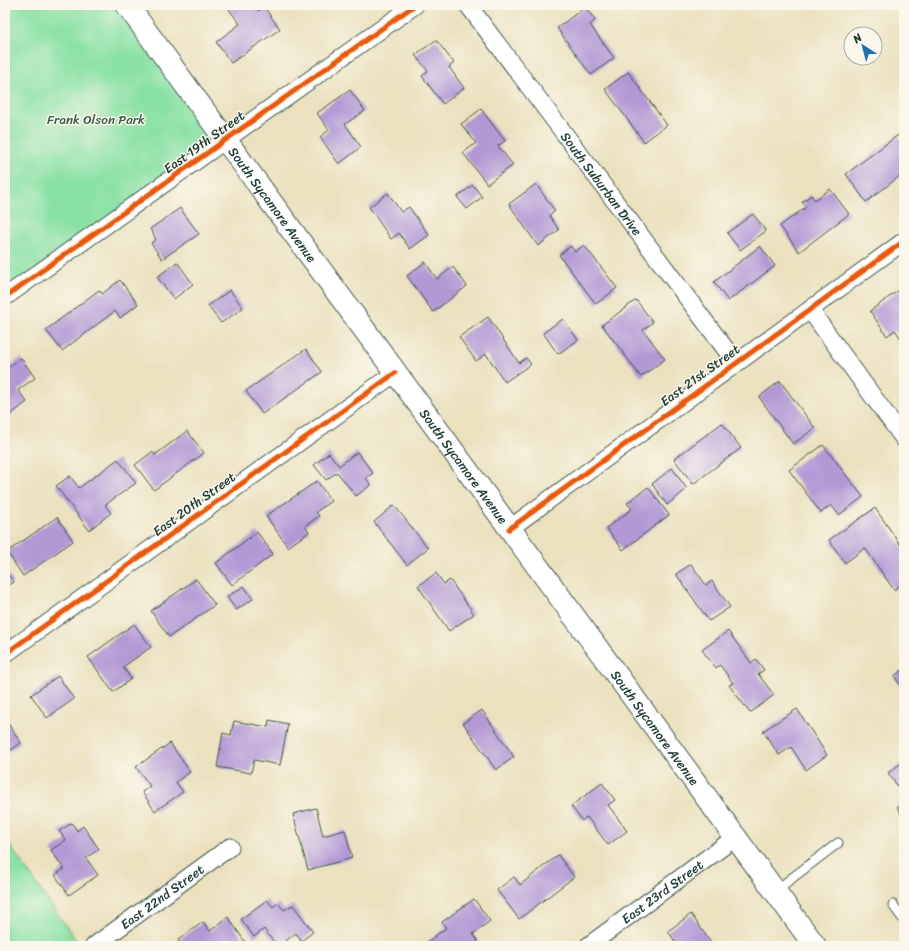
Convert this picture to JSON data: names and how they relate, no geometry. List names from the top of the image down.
{
  "streets": {
    "main road": ["South Sycamore Avenue"],
    "street": [
      "East 19th Street",
      "South Suburban Drive",
      "East 21st Street",
      "East 20th Street",
      "East 23rd Street",
      "East 22nd Street"
    ]
  },
  "crossings": [
    ["East 19th Street", "South Sycamore Avenue"],
    ["South Suburban Drive", "East 21st Street"],
    ["South Sycamore Avenue", "East 21st Street"],
    ["South Sycamore Avenue", "East 20th Street"],
    ["South Sycamore Avenue", "East 23rd Street"]
  ],
  "parks": ["Frank Olson Park"],
  "north": "top left"
}
